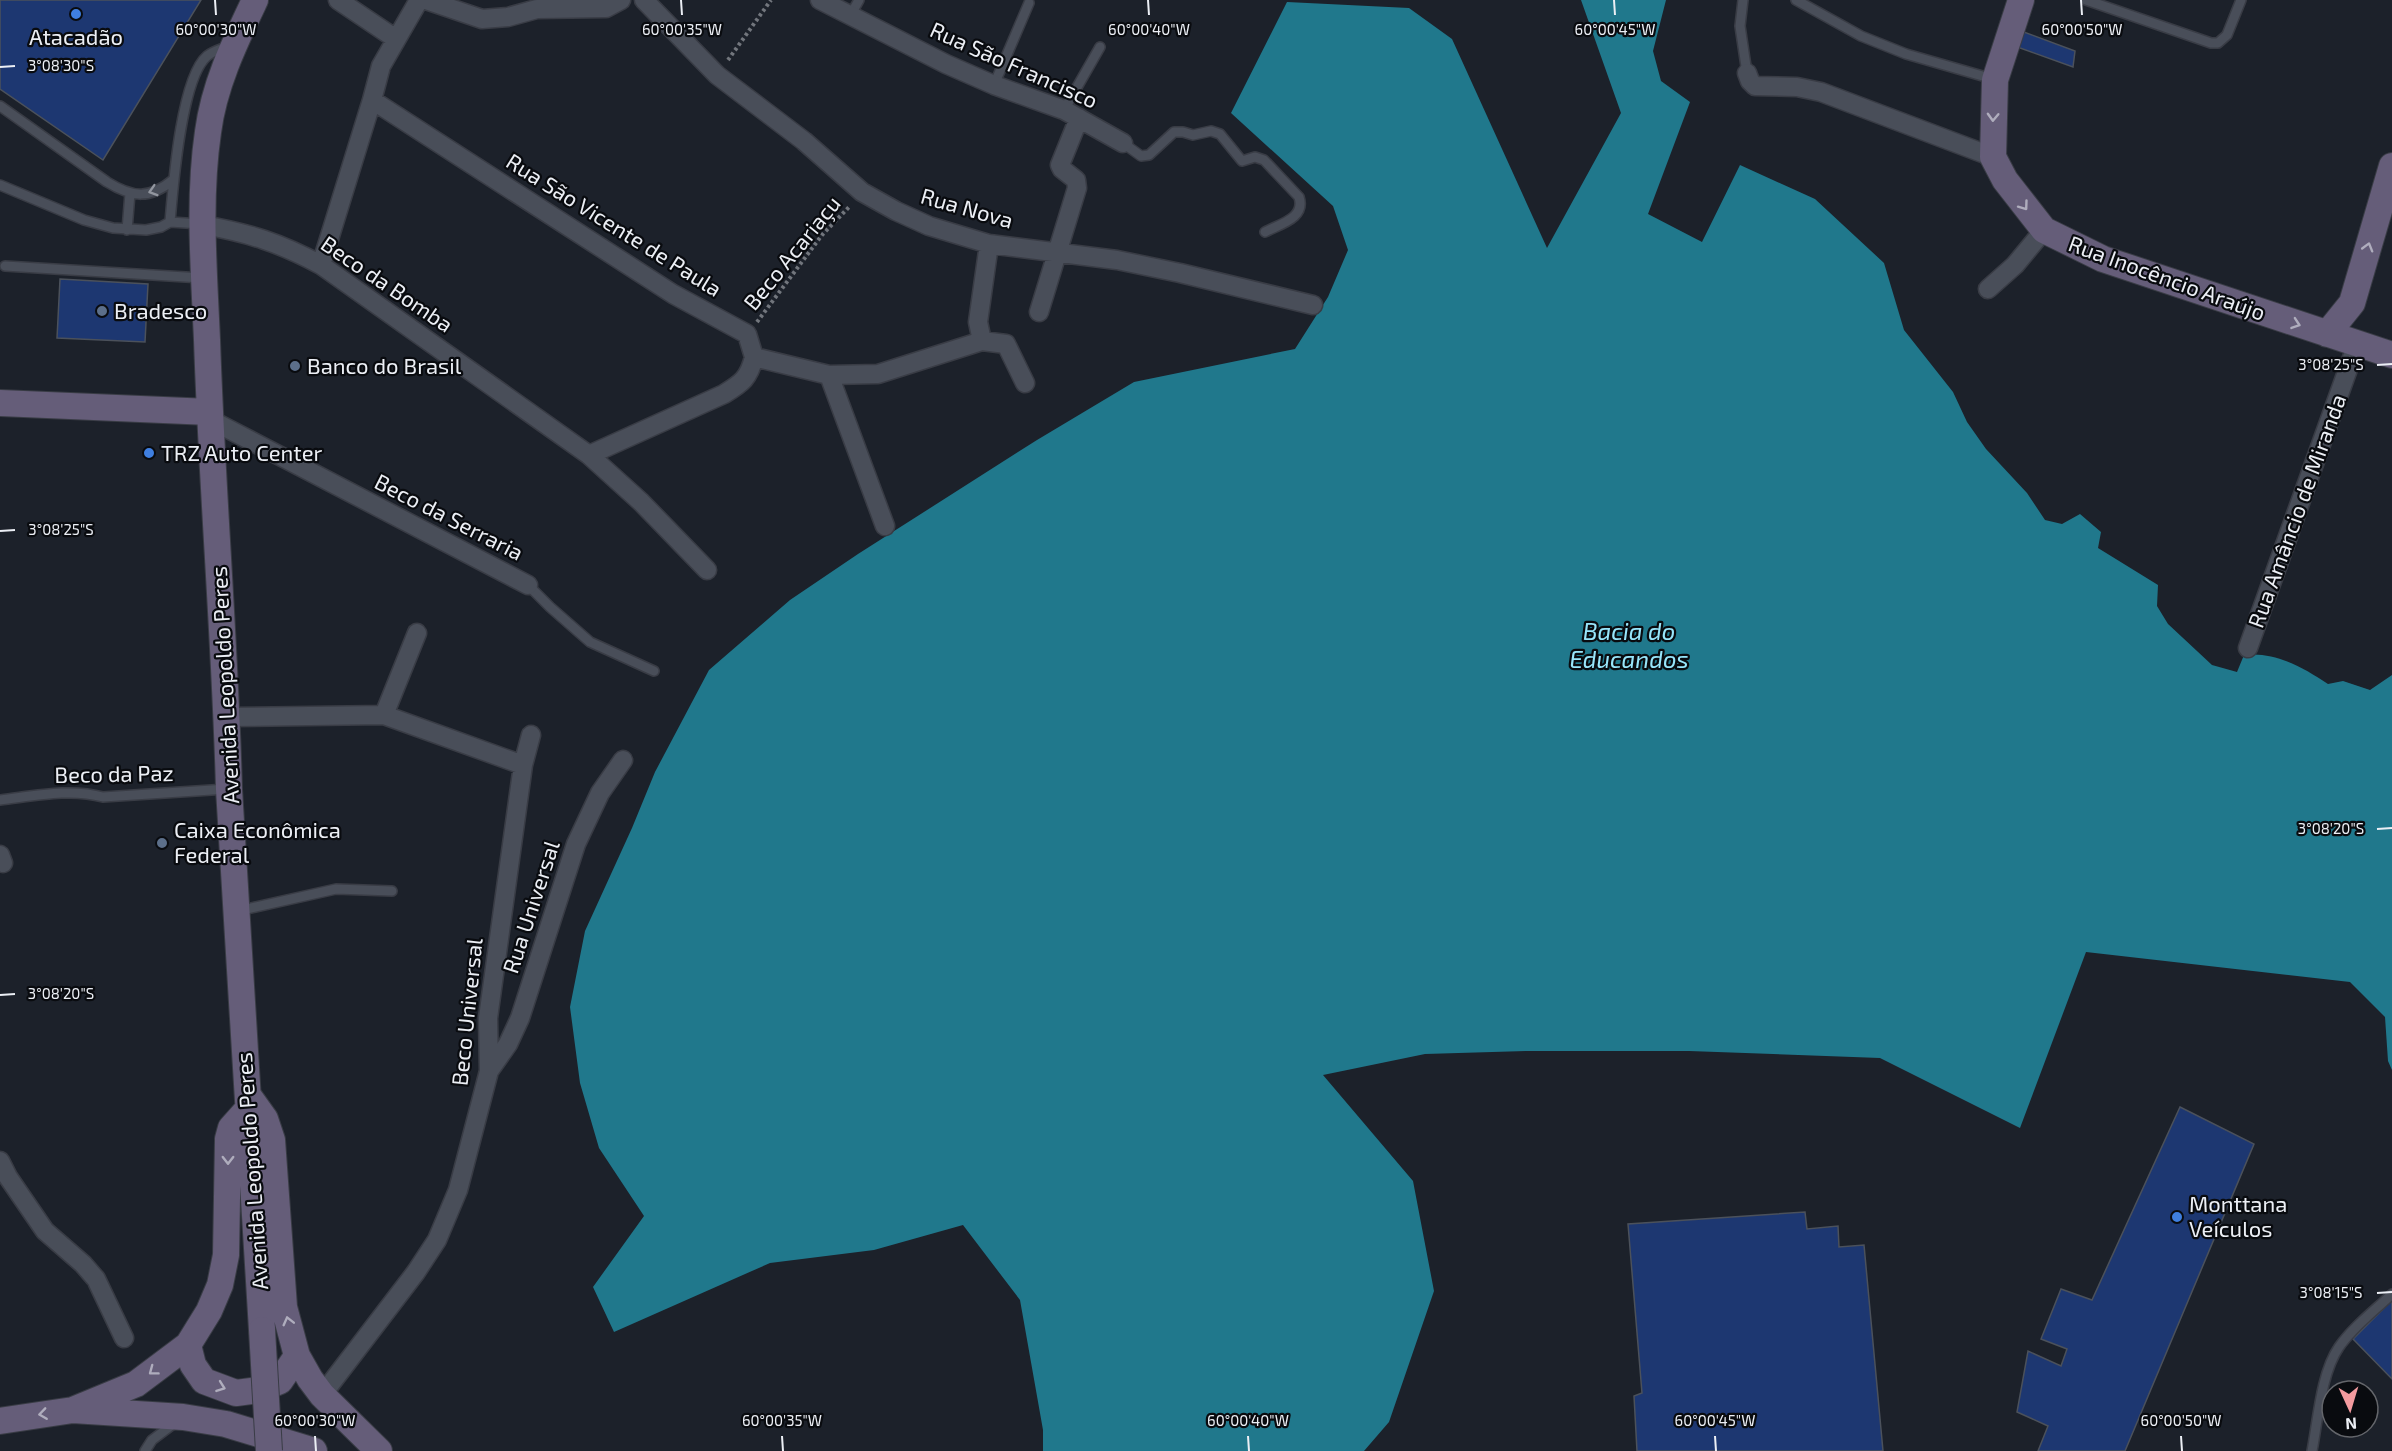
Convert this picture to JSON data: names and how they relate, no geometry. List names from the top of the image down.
{
  "streets": {
    "street": [
      "Rua São Francisco",
      "Rua Nova",
      "Rua São Vicente de Paula",
      "Rua Inocêncio Araújo",
      "Beco da Bomba",
      "Rua Amâncio de Miranda",
      "Beco da Serraria",
      "Avenida Leopoldo Peres",
      "Rua Universal",
      "Beco Universal"
    ],
    "lane": ["Beco da Paz"],
    "path": ["Beco Acariaçu"]
  },
  "crossings": [
    ["Rua Nova", "Beco Acariaçu"],
    ["Rua São Vicente de Paula", "Beco Acariaçu"],
    ["Rua Inocêncio Araújo", "Rua Amâncio de Miranda"],
    ["Beco da Bomba", "Avenida Leopoldo Peres"],
    ["Beco da Serraria", "Avenida Leopoldo Peres"],
    ["Avenida Leopoldo Peres", "Beco da Paz"],
    ["Rua Universal", "Beco Universal"]
  ],
  "one_way": ["Rua Inocêncio Araújo"],
  "water": ["Bacia do Educandos"],
  "places": [
    "Atacadão",
    "Bradesco",
    "Banco do Brasil",
    "TRZ Auto Center",
    "Caixa Econômica Federal",
    "Monttana Veículos"
  ],
  "north": "bottom",
  "coordinates": [
    "60°00'30\"W",
    "60°00'35\"W",
    "60°00'40\"W",
    "60°00'45\"W",
    "60°00'50\"W",
    "3°08'30\"S",
    "3°08'25\"S",
    "3°08'20\"S",
    "3°08'15\"S"
  ]
}
